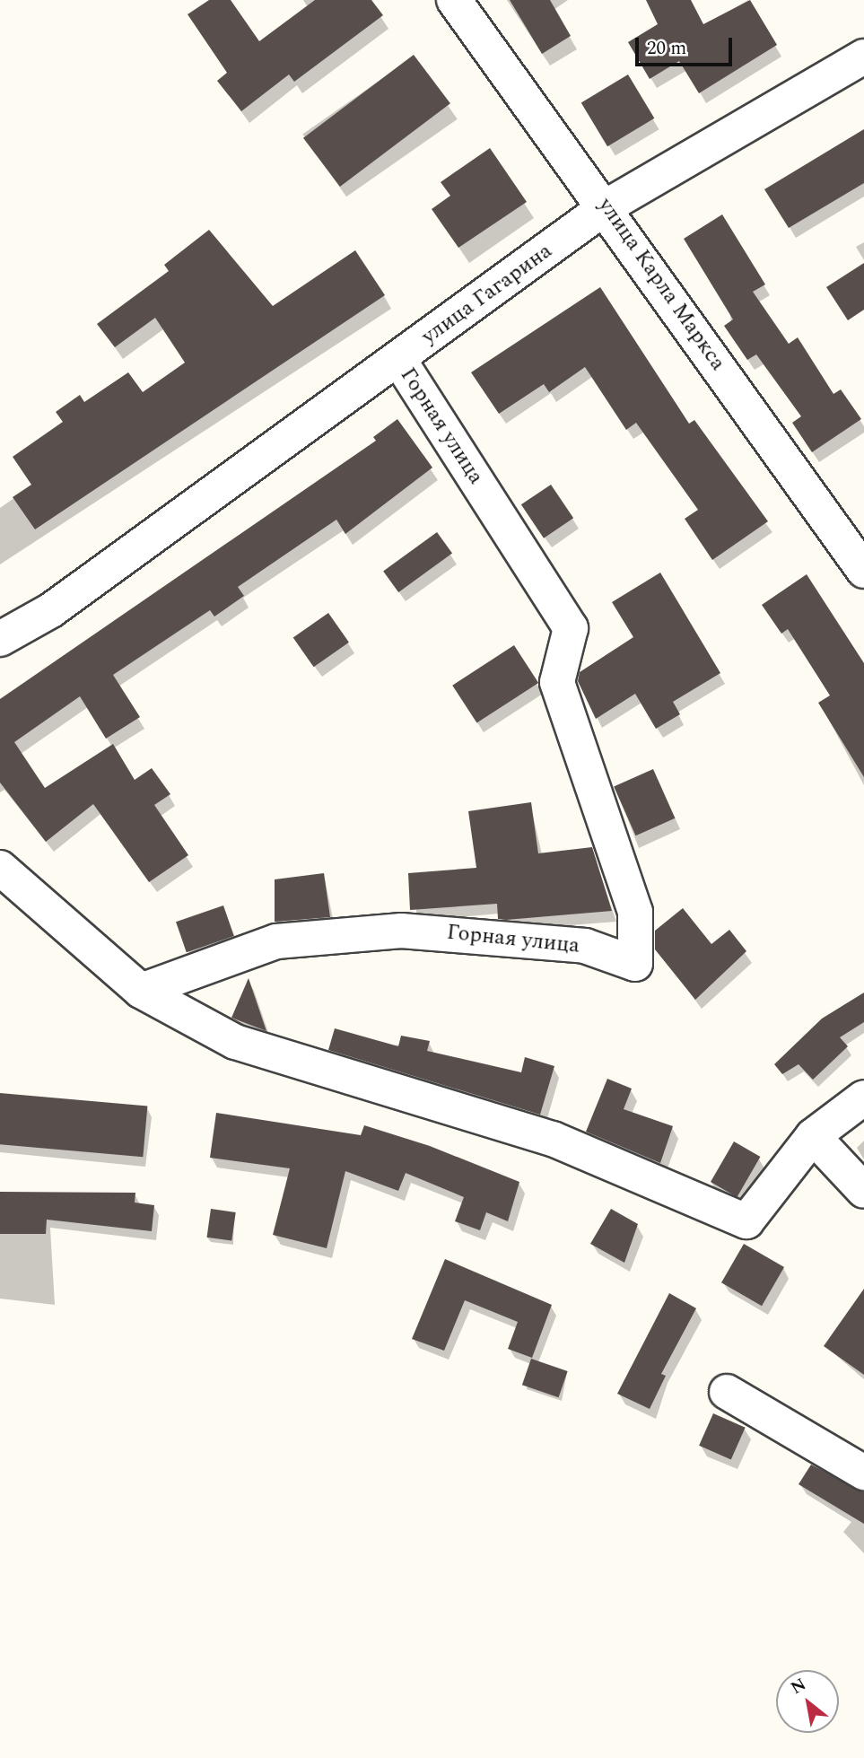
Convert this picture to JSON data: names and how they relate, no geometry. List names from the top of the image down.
{
  "streets": {
    "street": ["улица Карла Маркса", "улица Гагарина", "Горная улица"]
  },
  "crossings": [
    ["улица Карла Маркса", "улица Гагарина"],
    ["улица Гагарина", "Горная улица"]
  ],
  "scale_bar": "20 m",
  "north": "top left"
}
